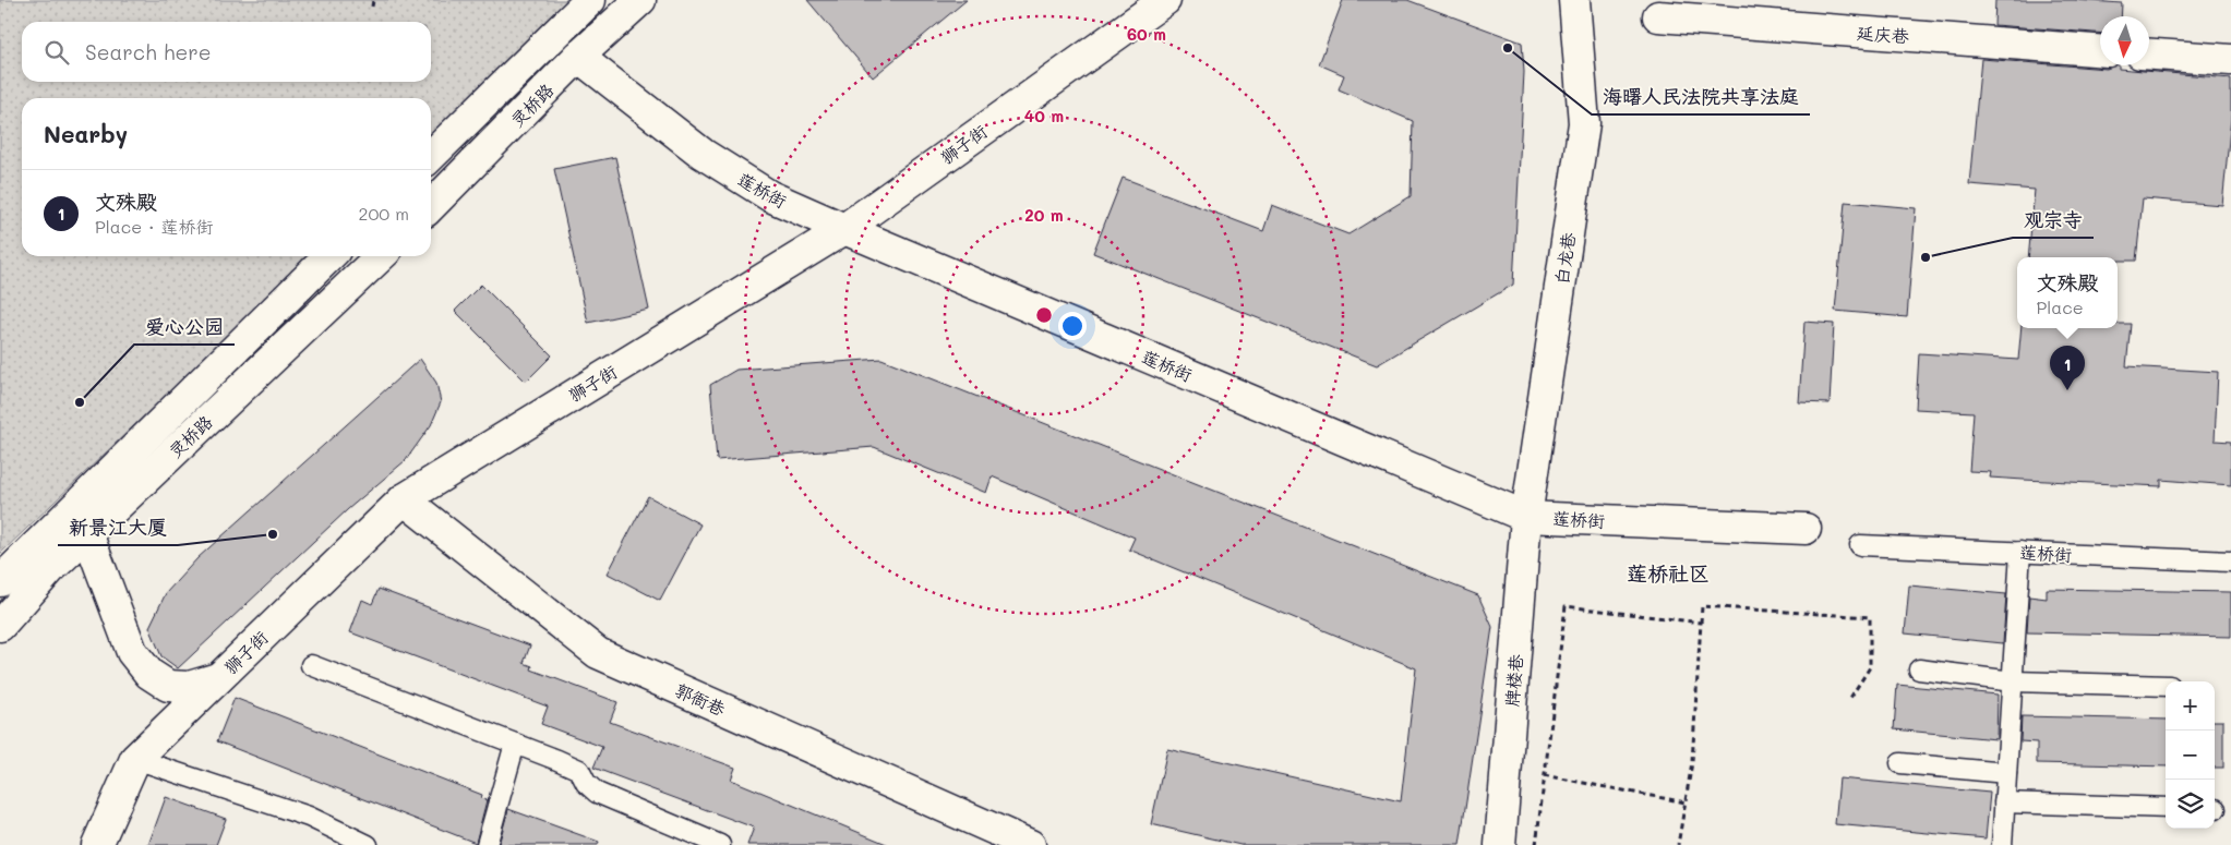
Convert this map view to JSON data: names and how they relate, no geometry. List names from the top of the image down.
{
  "streets": {
    "street": [
      "延庆巷",
      "灵桥路",
      "狮子街",
      "莲桥街",
      "白龙巷",
      "牌楼巷",
      "郭衙巷"
    ]
  },
  "crossings": [
    ["灵桥路", "莲桥街"],
    ["狮子街", "莲桥街"],
    ["狮子街", "郭衙巷"],
    ["莲桥街", "白龙巷"],
    ["莲桥街", "牌楼巷"],
    ["白龙巷", "牌楼巷"]
  ],
  "districts": ["莲桥社区"],
  "places": [
    "海曙人民法院共享法庭",
    "观宗寺",
    "爱心公园",
    "新景江大厦"
  ],
  "north": "bottom",
  "page": {
    "search": "Search here",
    "heading": "Nearby",
    "list": [
      {
        "mark": "1",
        "name": "文殊殿",
        "note": "Place · 莲桥街",
        "value": "200 m"
      }
    ],
    "popup": ["文殊殿", "Place"],
    "pins": "1",
    "map_buttons": ["+", "−"]
  },
  "rings": ["60 m", "40 m", "20 m"]
}
